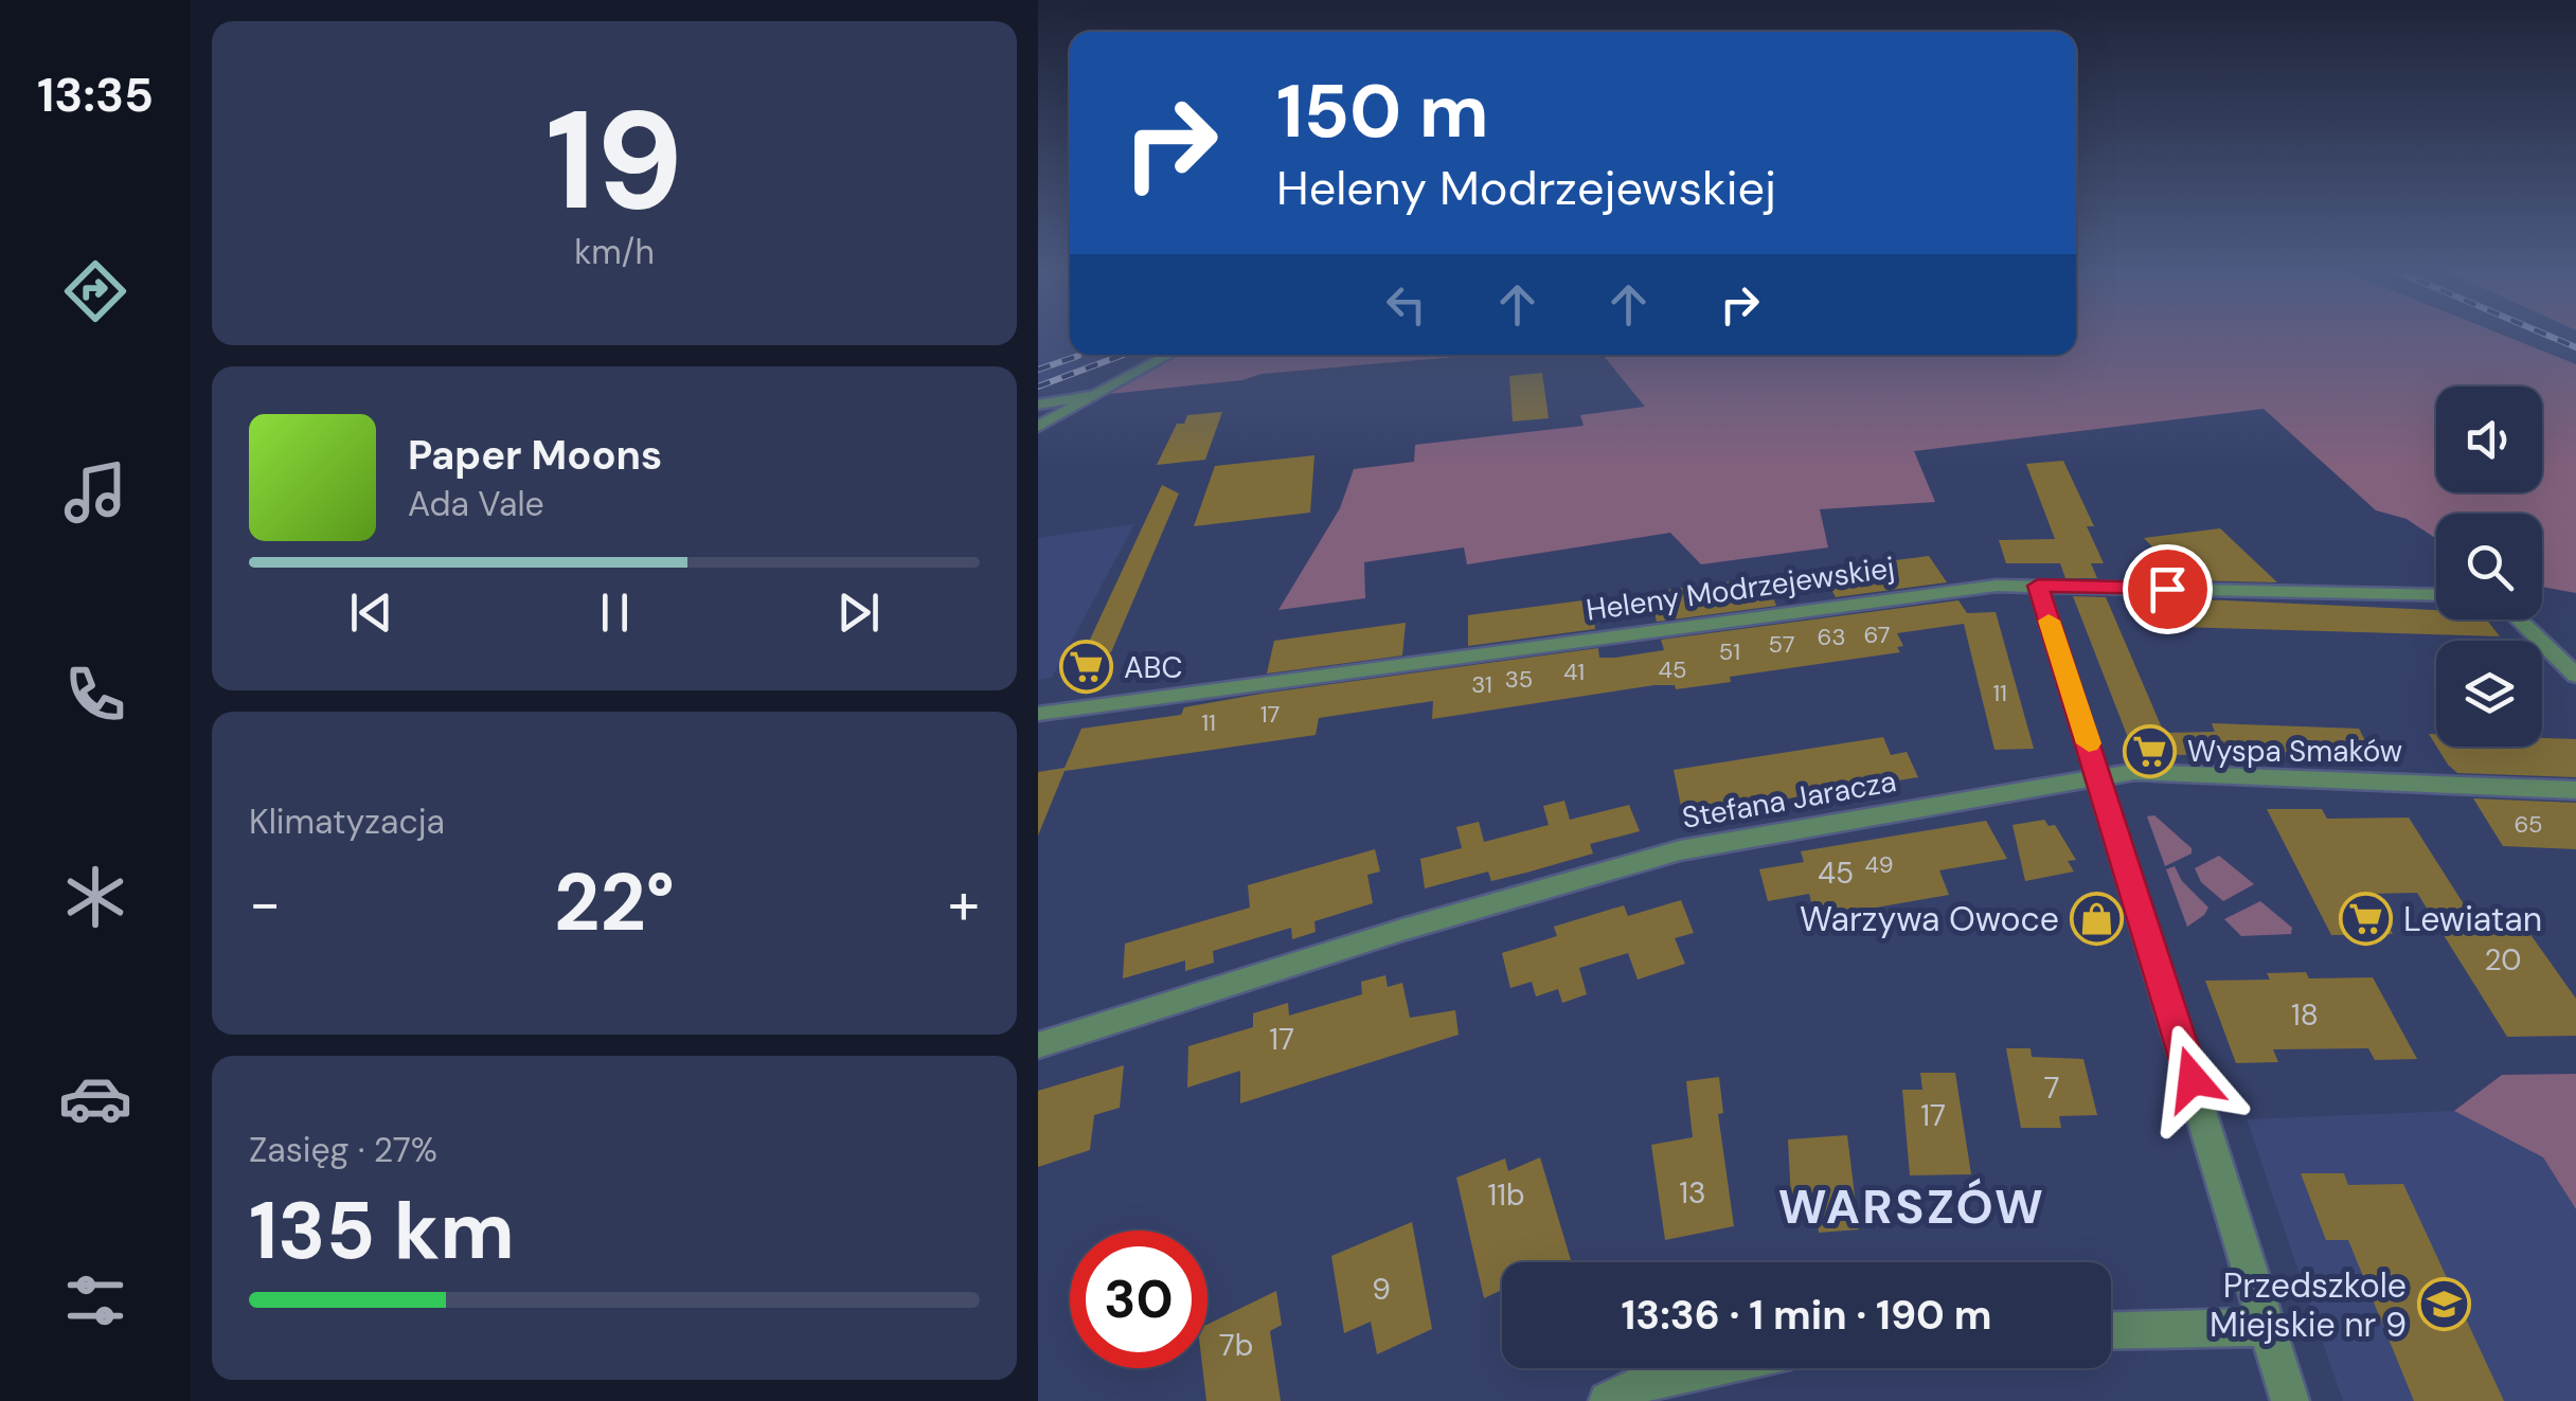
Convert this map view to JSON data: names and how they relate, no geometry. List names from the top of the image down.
{
  "streets": {
    "street": ["Heleny Modrzejewskiej", "Stefana Jaracza"]
  },
  "districts": ["WARSZÓW"],
  "places": {
    "supermarket": ["ABC", "Wyspa Smaków", "Lewiatan"],
    "shop": ["Warzywa Owoce"],
    "school or university": ["Przedszkole Miejskie nr 9"]
  },
  "house_numbers": [
    "67",
    "63",
    "57",
    "51",
    "45",
    "41",
    "35",
    "31",
    "11",
    "17",
    "11",
    "65",
    "49",
    "45",
    "20",
    "18",
    "17",
    "7",
    "17",
    "13",
    "11b",
    "9",
    "7b"
  ],
  "page": {
    "tabs": "13:35",
    "tile": [
      ["19", "km/h"],
      "Klimatyzacja",
      ["Zasięg · 27%", "135 km"]
    ],
    "turn": ["150 m", "Heleny Modrzejewskiej"],
    "song": ["Paper Moons", "Ada Vale"],
    "heat": ["−", "22°", "+"],
    "limit": "30",
    "trip": "13:36 · 1 min · 190 m"
  }
}
